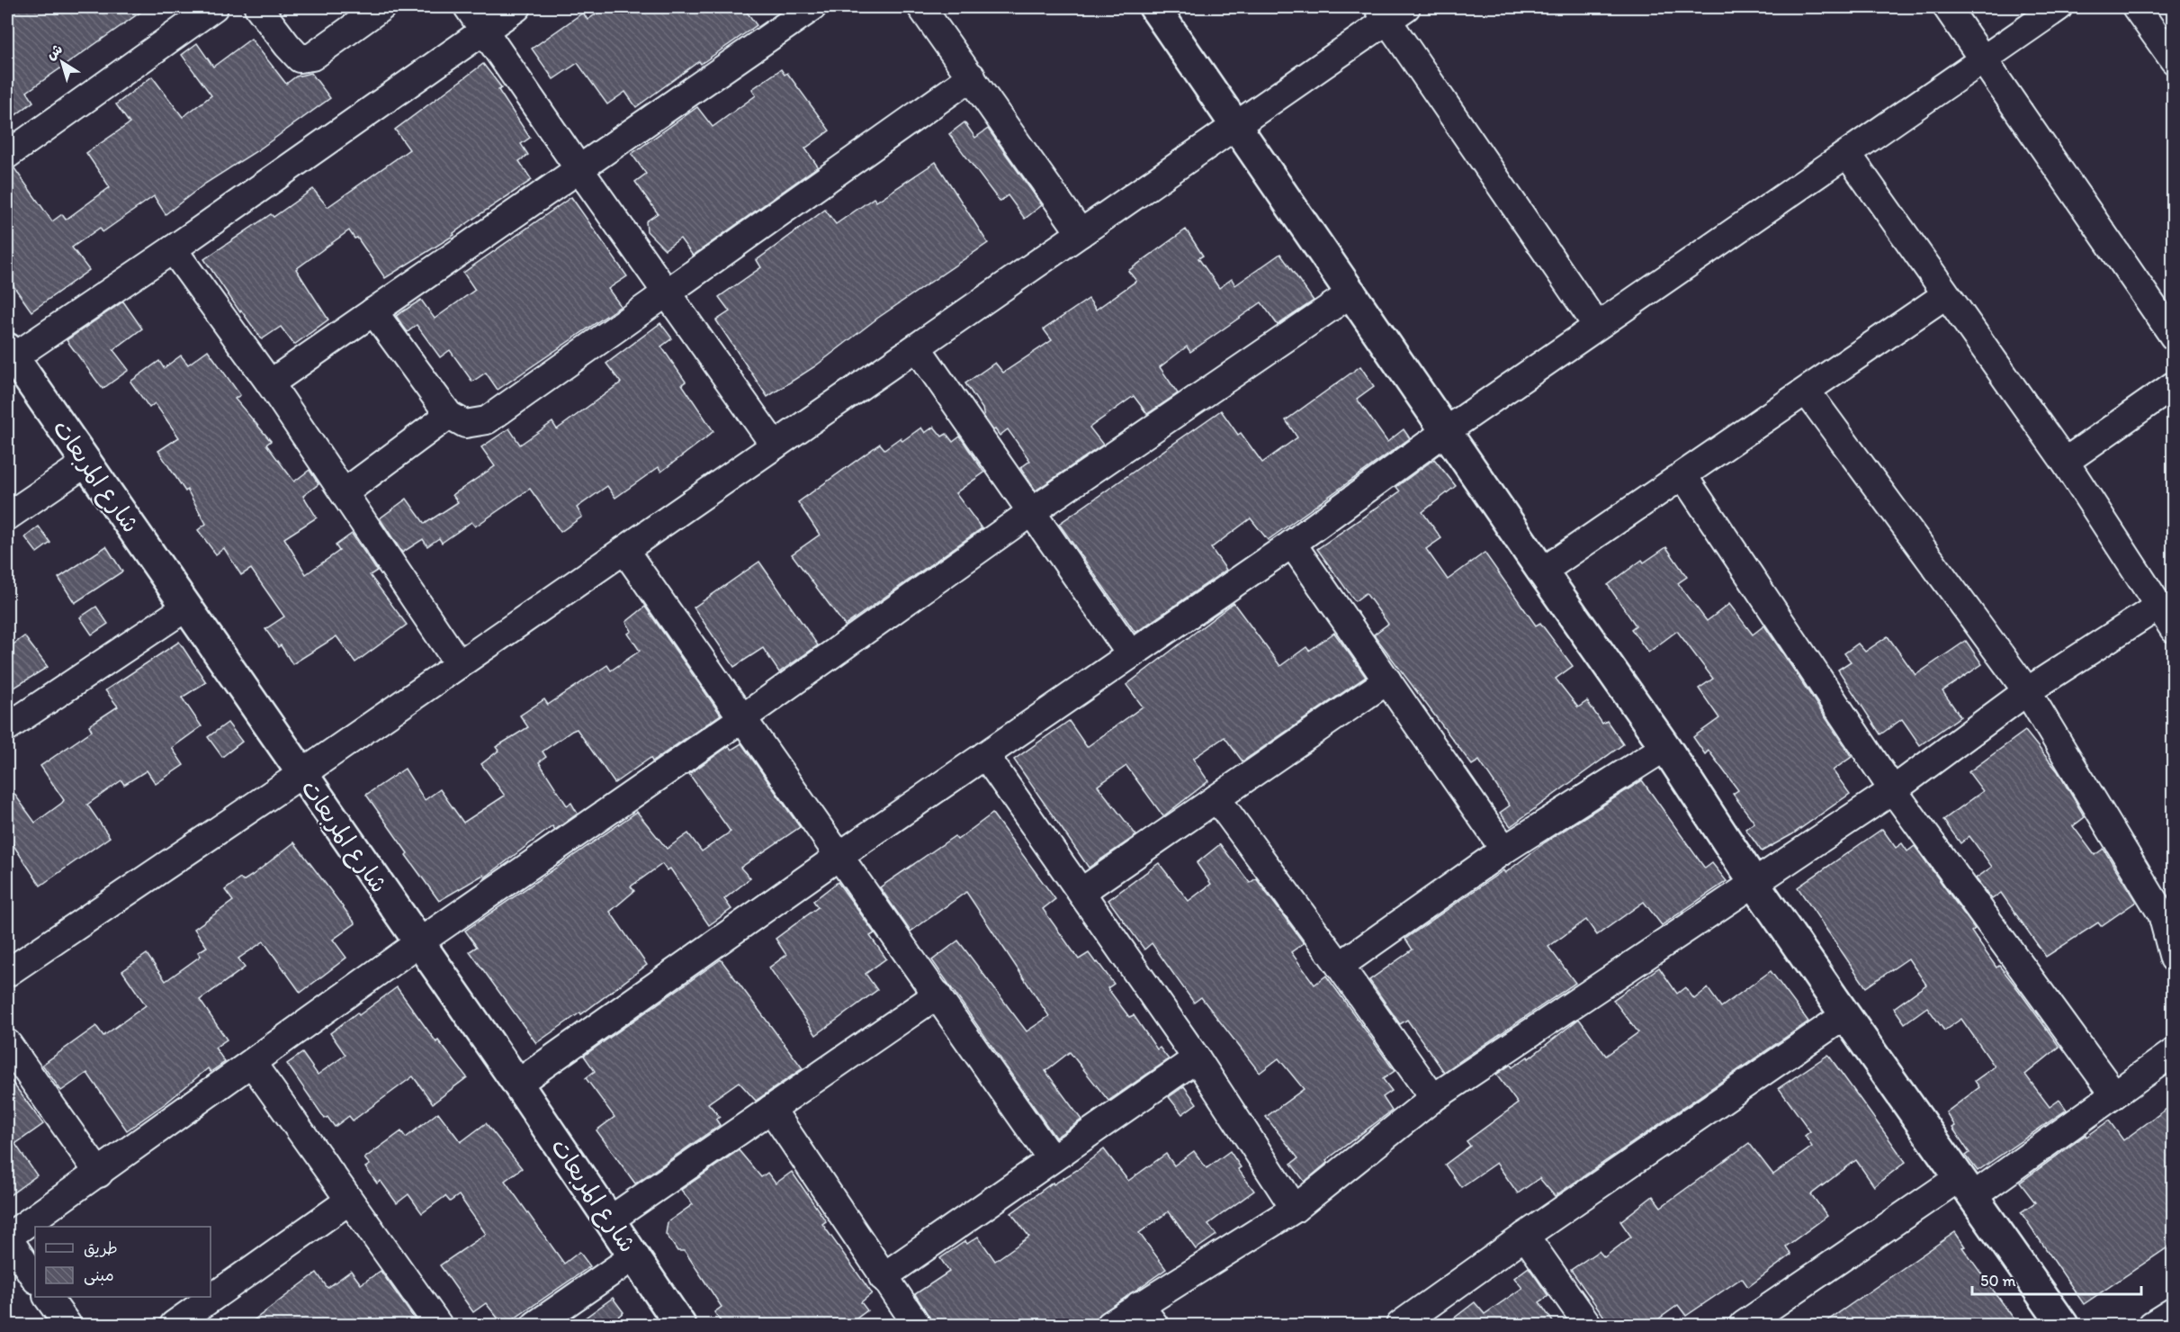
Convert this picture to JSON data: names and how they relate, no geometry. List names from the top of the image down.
{
  "streets": {
    "street": ["شارع المربعات"]
  },
  "legend": ["طريق", "مبنى"],
  "scale_bar": "50 m",
  "north": "top left"
}
